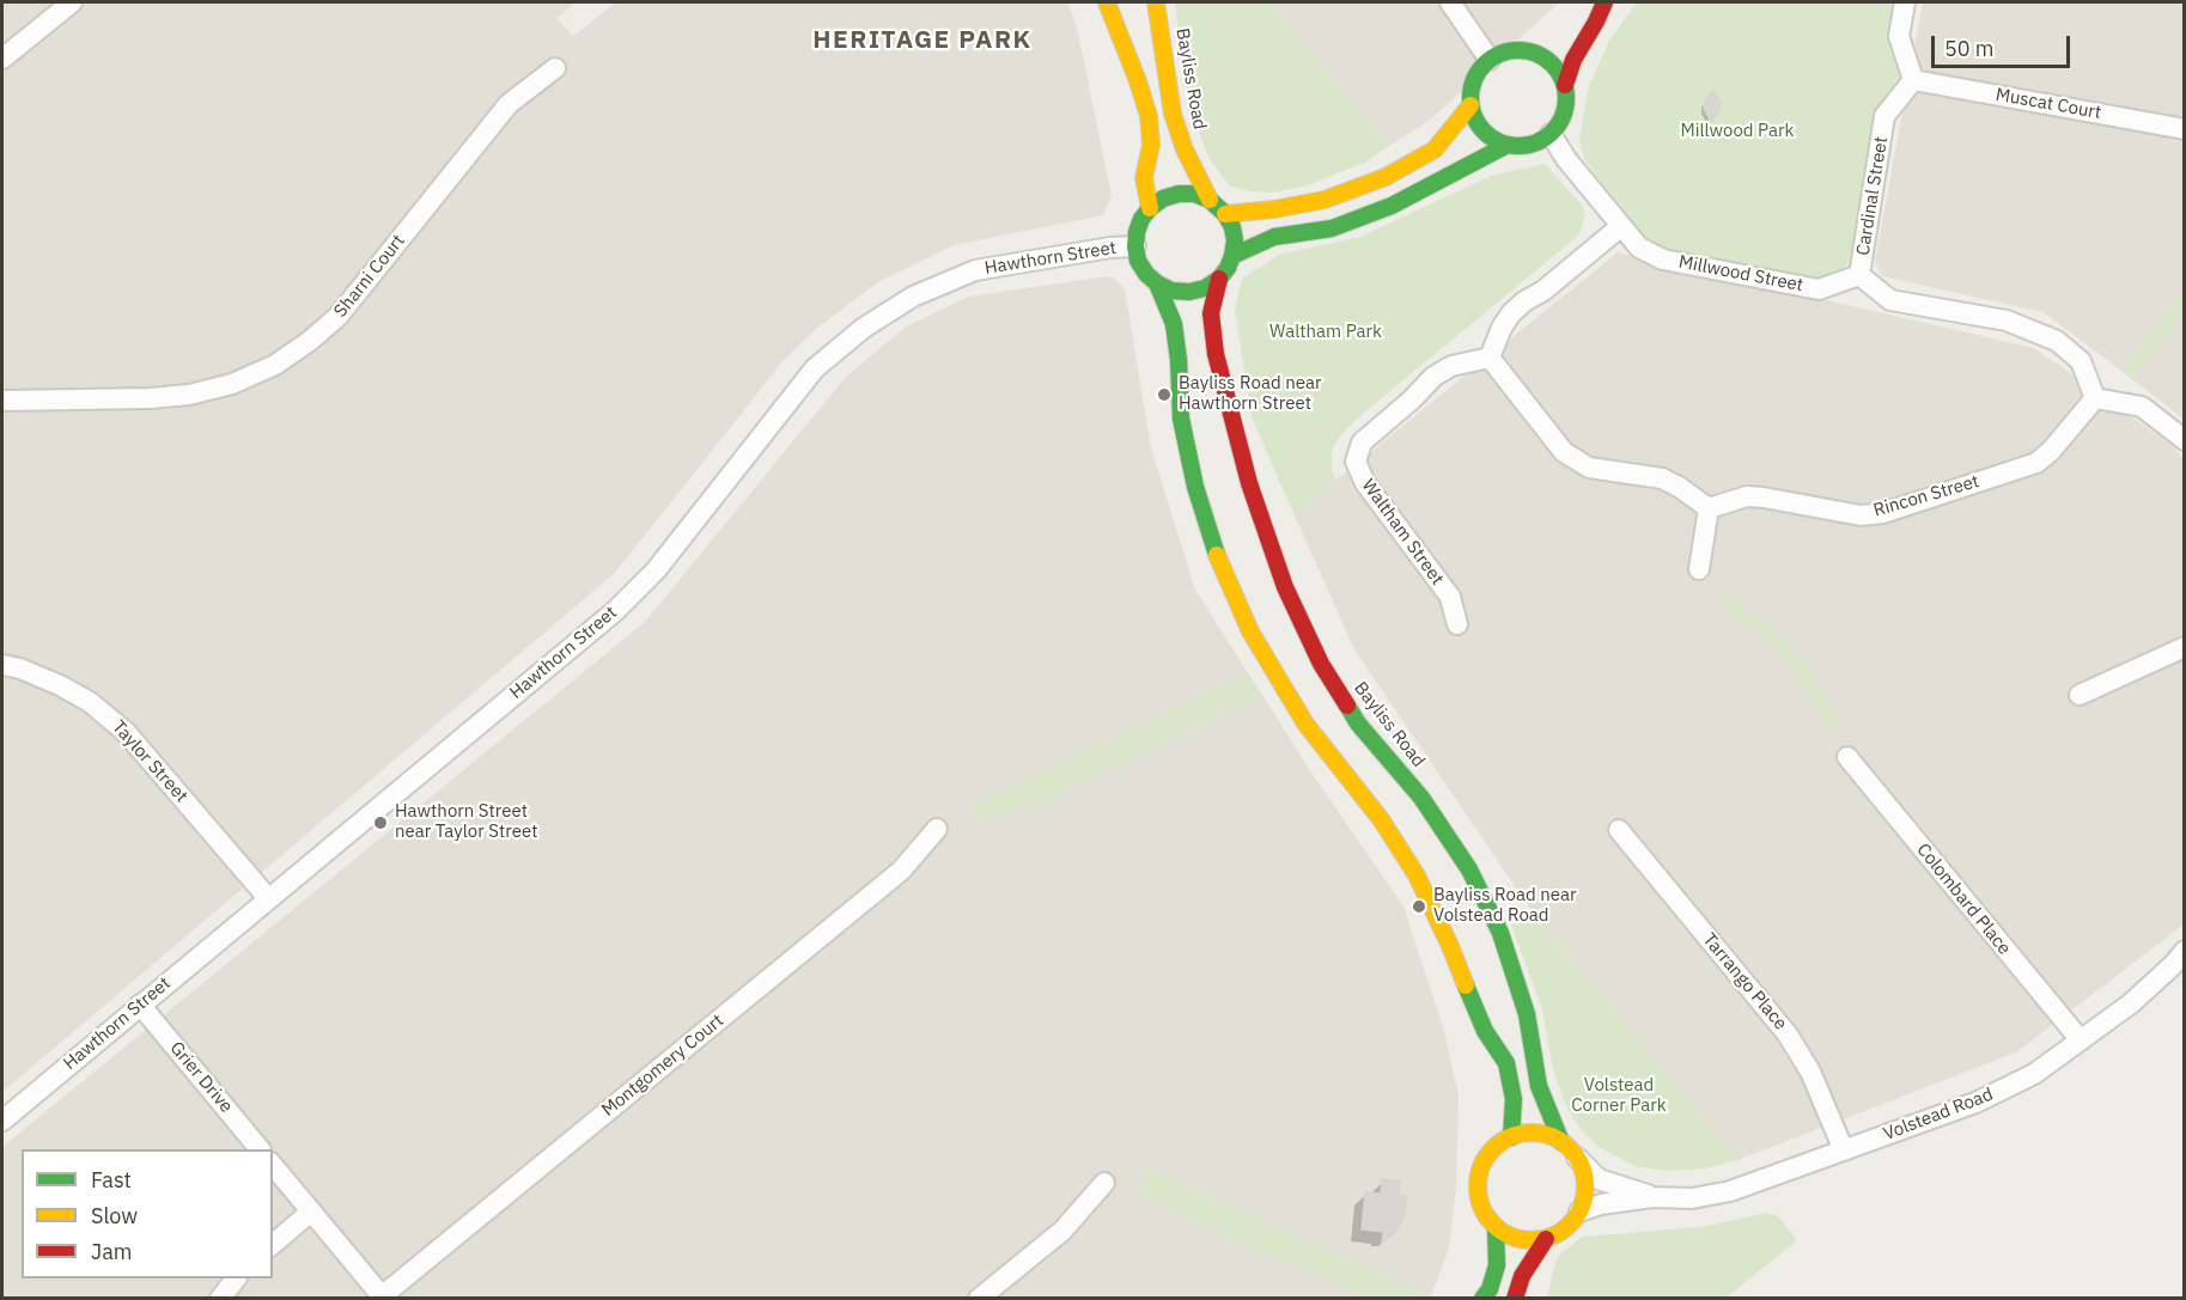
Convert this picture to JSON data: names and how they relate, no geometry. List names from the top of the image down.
{
  "streets": {
    "street": [
      "Bayliss Road",
      "Muscat Court",
      "Cardinal Street",
      "Hawthorn Street",
      "Millwood Street",
      "Sharni Court",
      "Rincon Street",
      "Waltham Street",
      "Taylor Street",
      "Colombard Place",
      "Tarrango Place",
      "Montgomery Court",
      "Grier Drive",
      "Volstead Road"
    ]
  },
  "crossings": [
    ["Bayliss Road", "Hawthorn Street"],
    ["Bayliss Road", "Volstead Road"],
    ["Muscat Court", "Cardinal Street"],
    ["Cardinal Street", "Millwood Street"],
    ["Hawthorn Street", "Taylor Street"],
    ["Hawthorn Street", "Grier Drive"],
    ["Colombard Place", "Volstead Road"],
    ["Tarrango Place", "Volstead Road"]
  ],
  "districts": ["HERITAGE PARK"],
  "parks": ["Millwood Park", "Waltham Park", "Volstead Corner Park"],
  "places": ["Bayliss Road near Hawthorn Street", "Hawthorn Street near Taylor Street", "Bayliss Road near Volstead Road"],
  "legend": ["Fast", "Slow", "Jam"],
  "scale_bar": "50 m"
}
